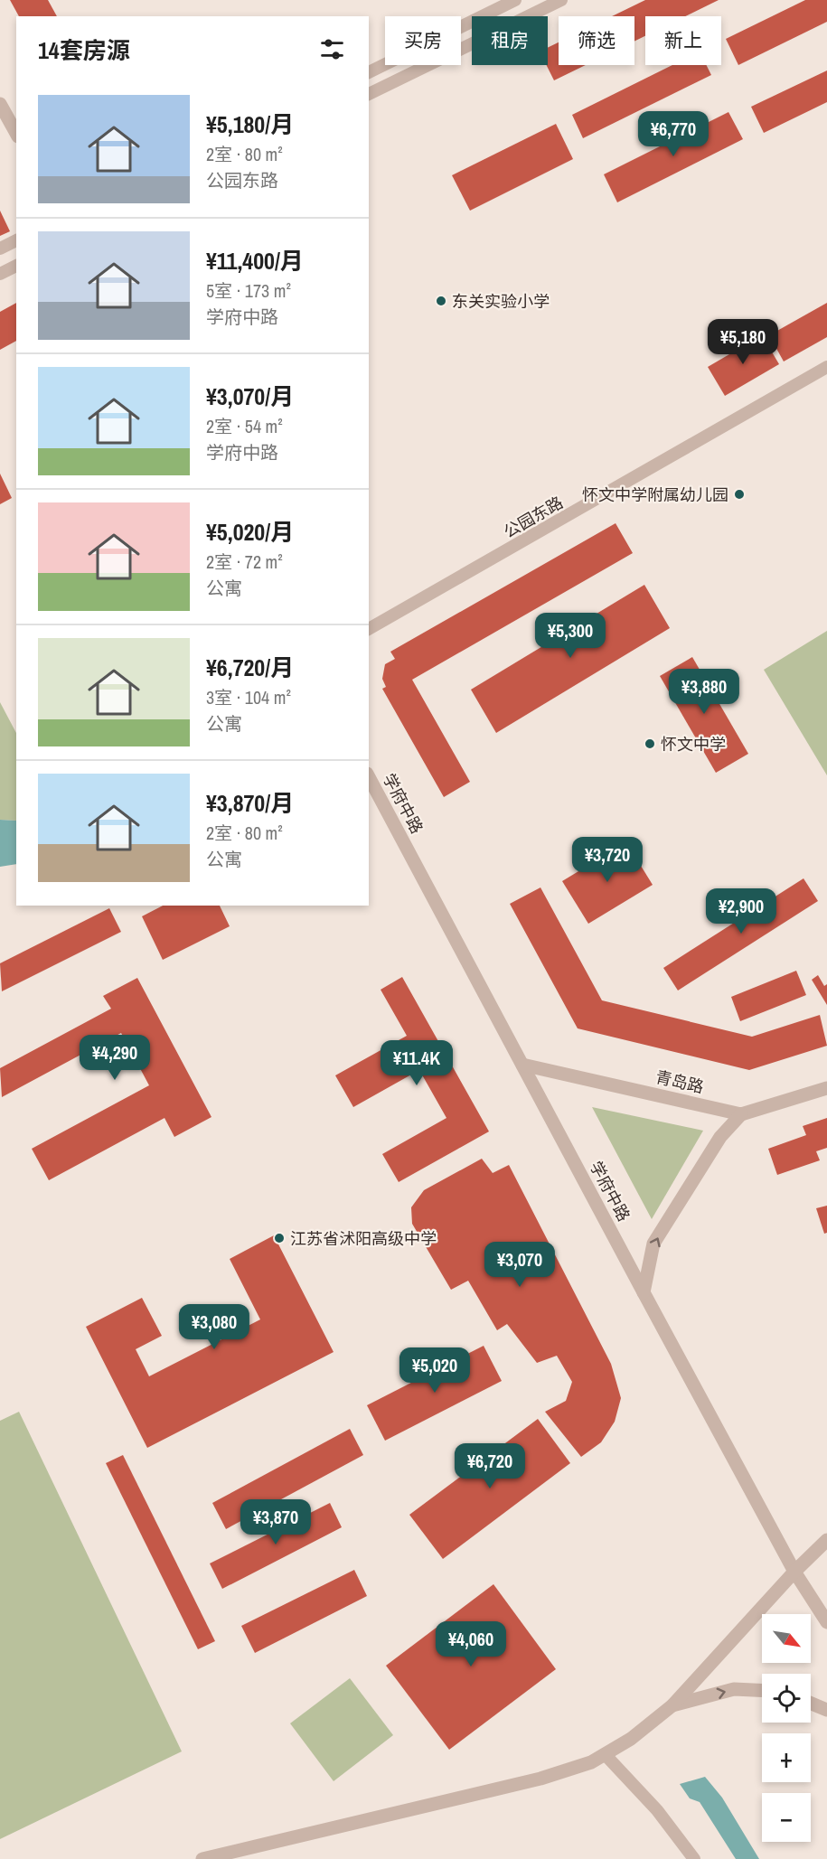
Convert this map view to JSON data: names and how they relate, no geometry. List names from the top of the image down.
{
  "streets": {
    "street": ["公园东路", "学府中路", "青岛路"]
  },
  "crossings": [
    ["学府中路", "青岛路"]
  ],
  "places": [
    "东关实验小学",
    "怀文中学附属幼儿园",
    "怀文中学",
    "江苏省沭阳高级中学"
  ],
  "north": "bottom right",
  "page": {
    "chip": [
      "买房",
      "租房",
      "筛选",
      "新上"
    ],
    "heading": "14套房源",
    "list": [
      {
        "name": "¥5,180/月",
        "note": "2室 · 80 m² · 公园东路"
      },
      {
        "name": "¥11,400/月",
        "note": "5室 · 173 m² · 学府中路"
      },
      {
        "name": "¥3,070/月",
        "note": "2室 · 54 m² · 学府中路"
      },
      {
        "name": "¥5,020/月",
        "note": "2室 · 72 m² · 公寓"
      },
      {
        "name": "¥6,720/月",
        "note": "3室 · 104 m² · 公寓"
      },
      {
        "name": "¥3,870/月",
        "note": "2室 · 80 m² · 公寓"
      }
    ],
    "price": [
      "¥6,770",
      "¥5,180",
      "¥5,300",
      "¥3,880",
      "¥3,720",
      "¥2,900",
      "¥4,290",
      "¥11.4K",
      "¥3,070",
      "¥3,080",
      "¥5,020",
      "¥6,720",
      "¥3,870",
      "¥4,060"
    ],
    "map_buttons": ["+", "−"]
  }
}
